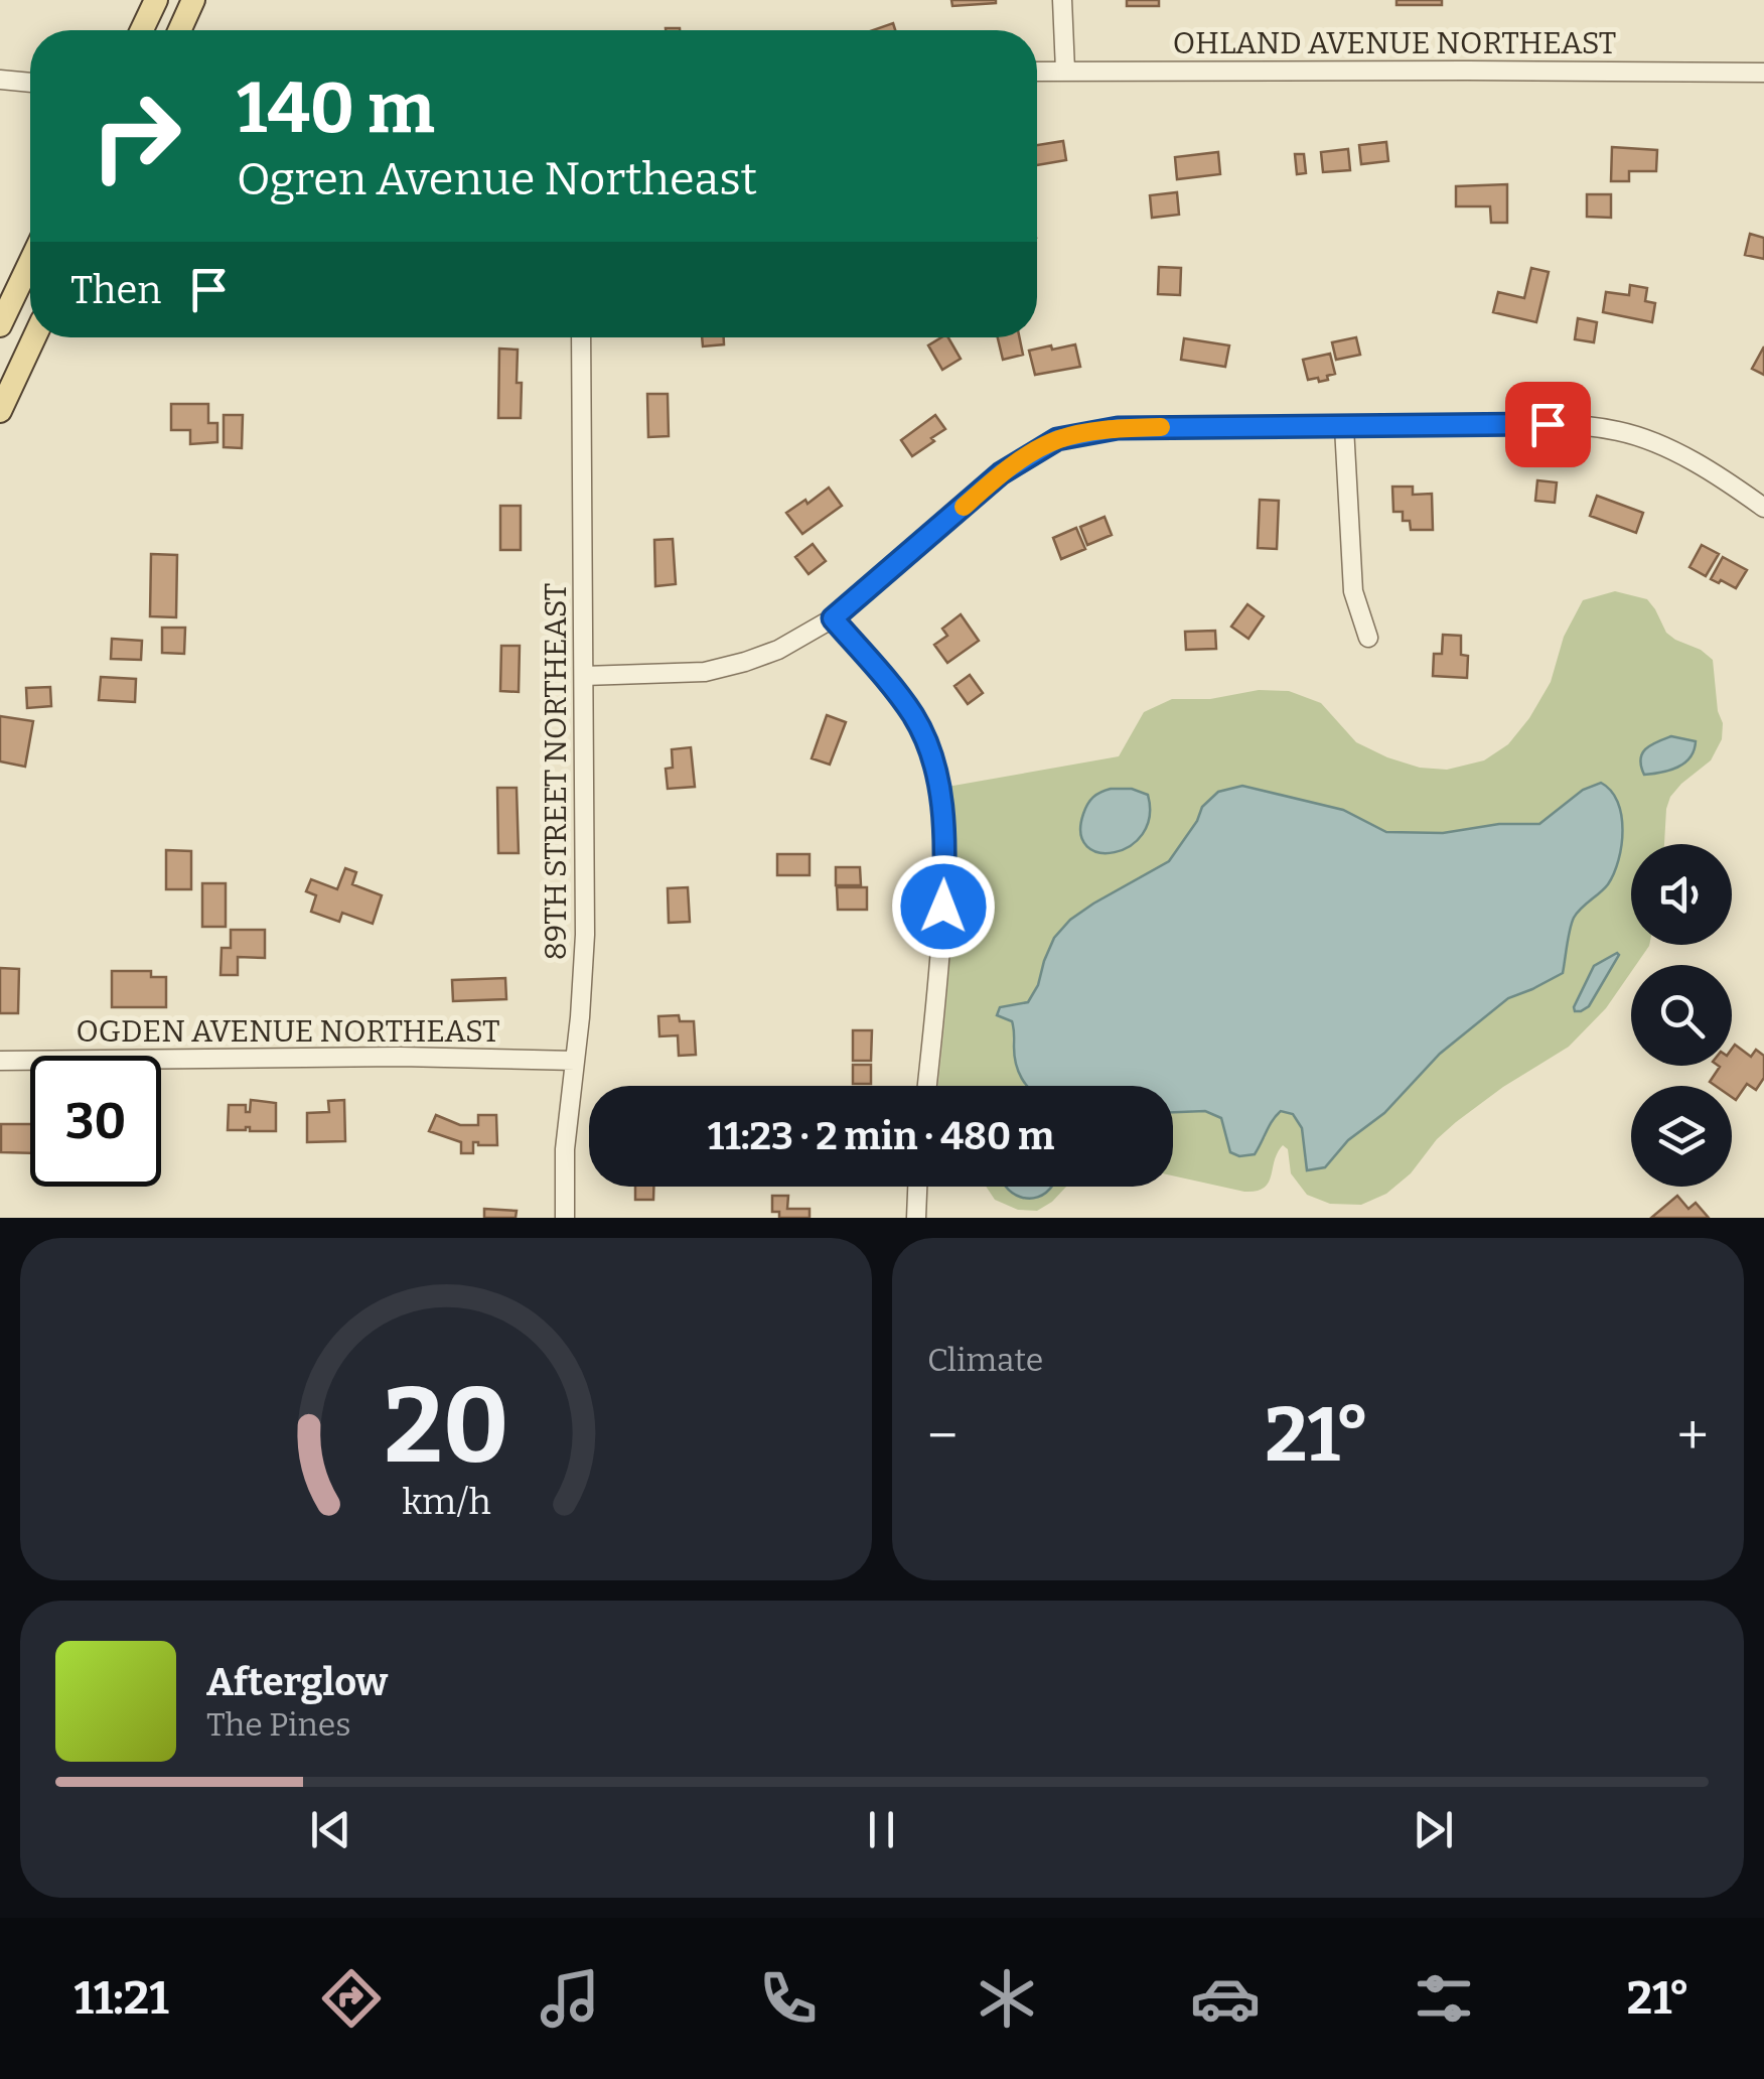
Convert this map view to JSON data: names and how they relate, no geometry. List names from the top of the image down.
{
  "streets": {
    "street": ["OHLAND AVENUE NORTHEAST", "89TH STREET NORTHEAST", "OGDEN AVENUE NORTHEAST"]
  },
  "crossings": [
    ["89TH STREET NORTHEAST", "OGDEN AVENUE NORTHEAST"]
  ],
  "page": {
    "turn": ["140 m", "Ogren Avenue Northeast"],
    "then": "Then",
    "limit": "30",
    "trip": "11:23 · 2 min · 480 m",
    "tile": "Climate",
    "heat": ["−", "21°", "+"],
    "song": ["Afterglow", "The Pines"],
    "tabs": ["11:21", "21°"],
    "gauge": ["20", "km/h"]
  }
}
